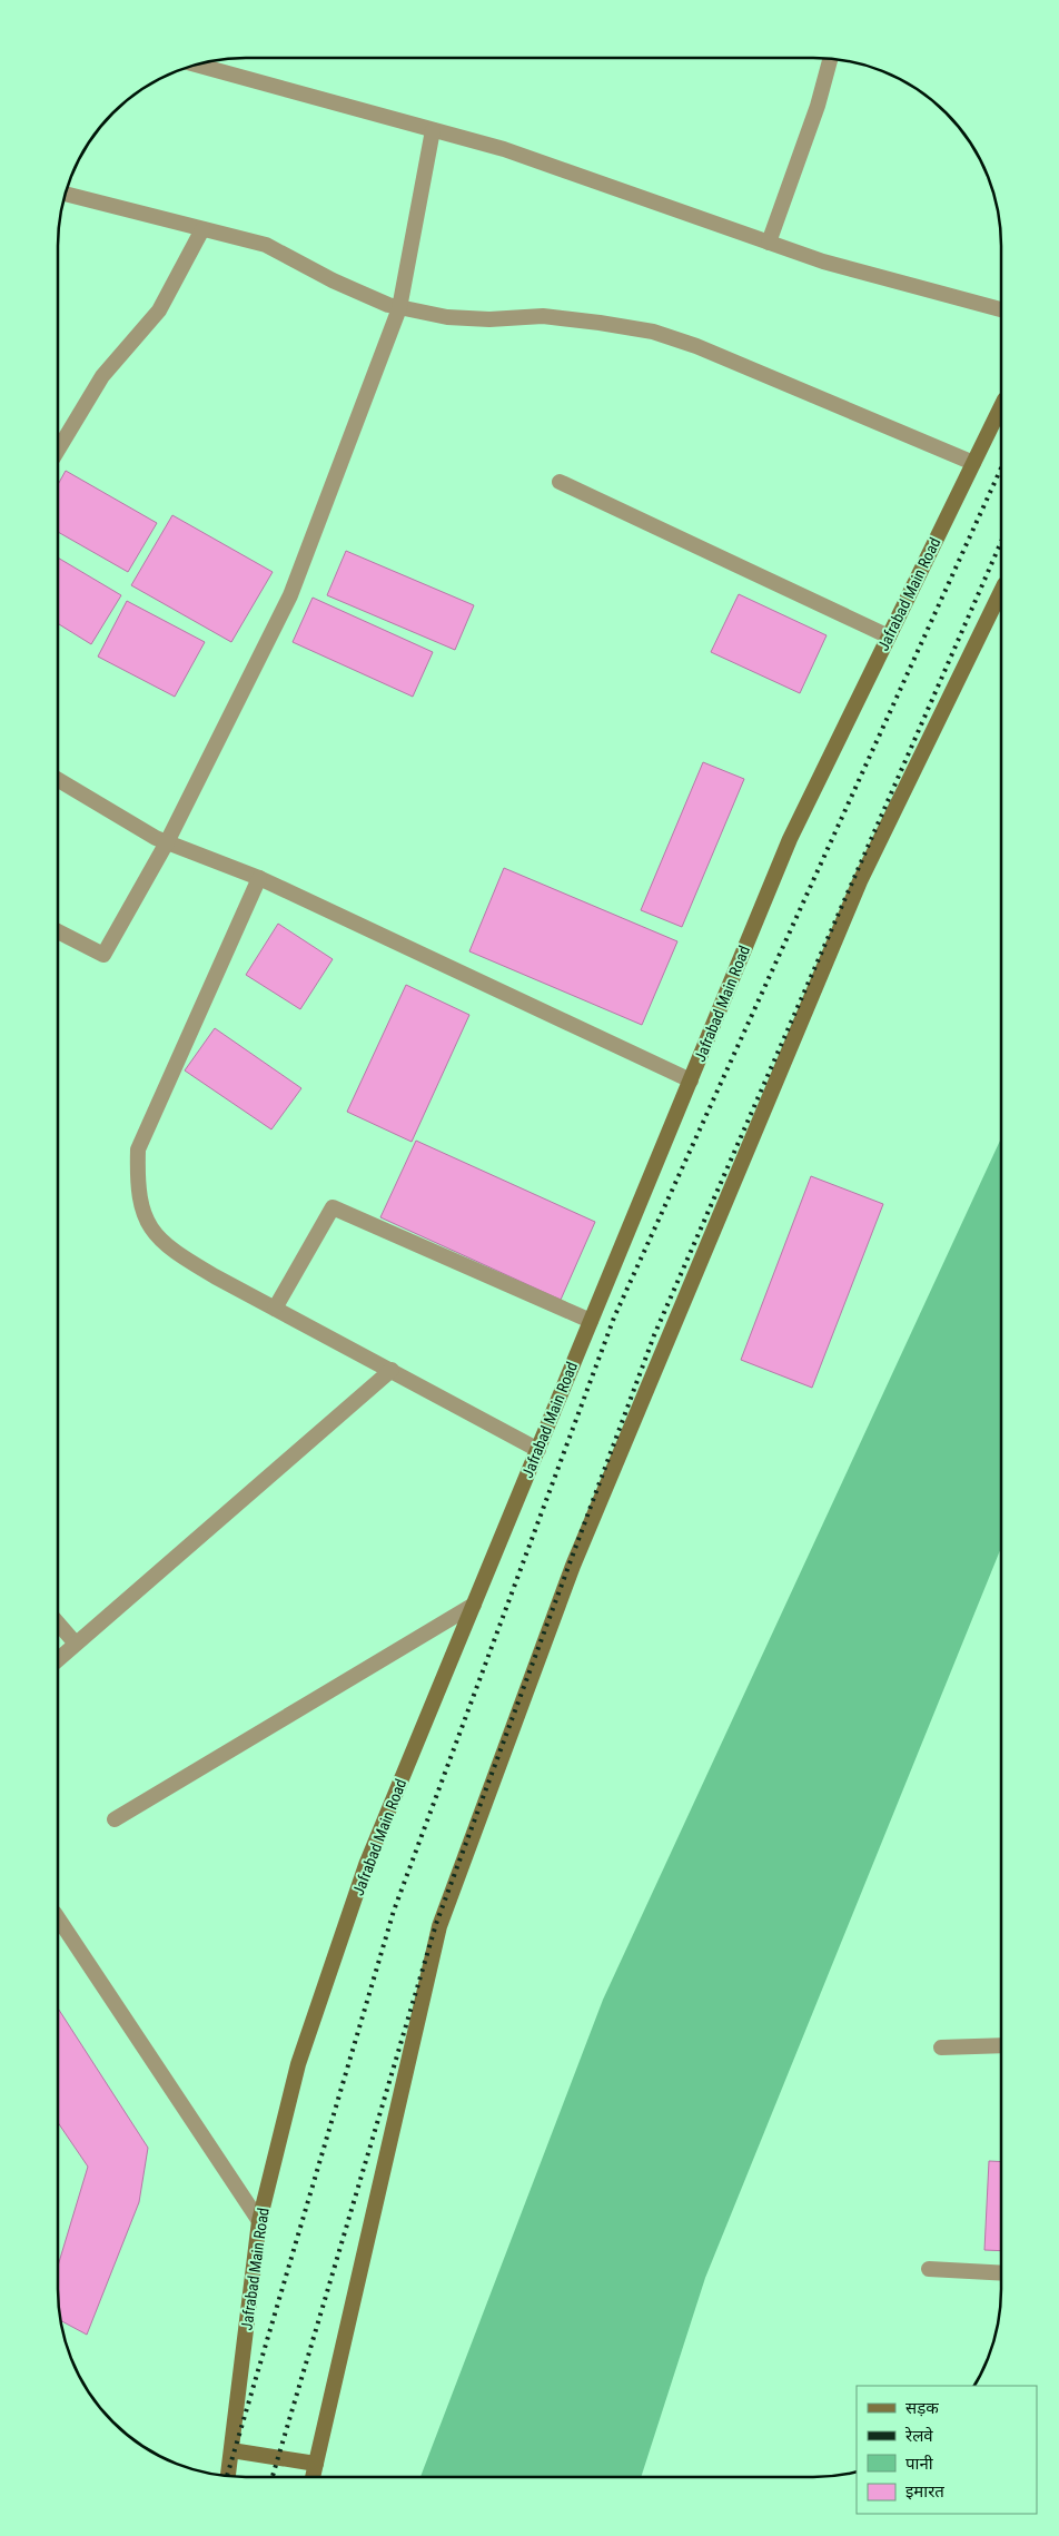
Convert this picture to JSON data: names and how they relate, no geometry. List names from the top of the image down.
{
  "streets": {
    "main road": ["Jafrabad Main Road"]
  },
  "legend": [
    "सड़क",
    "रेलवे",
    "पानी",
    "इमारत"
  ]
}
